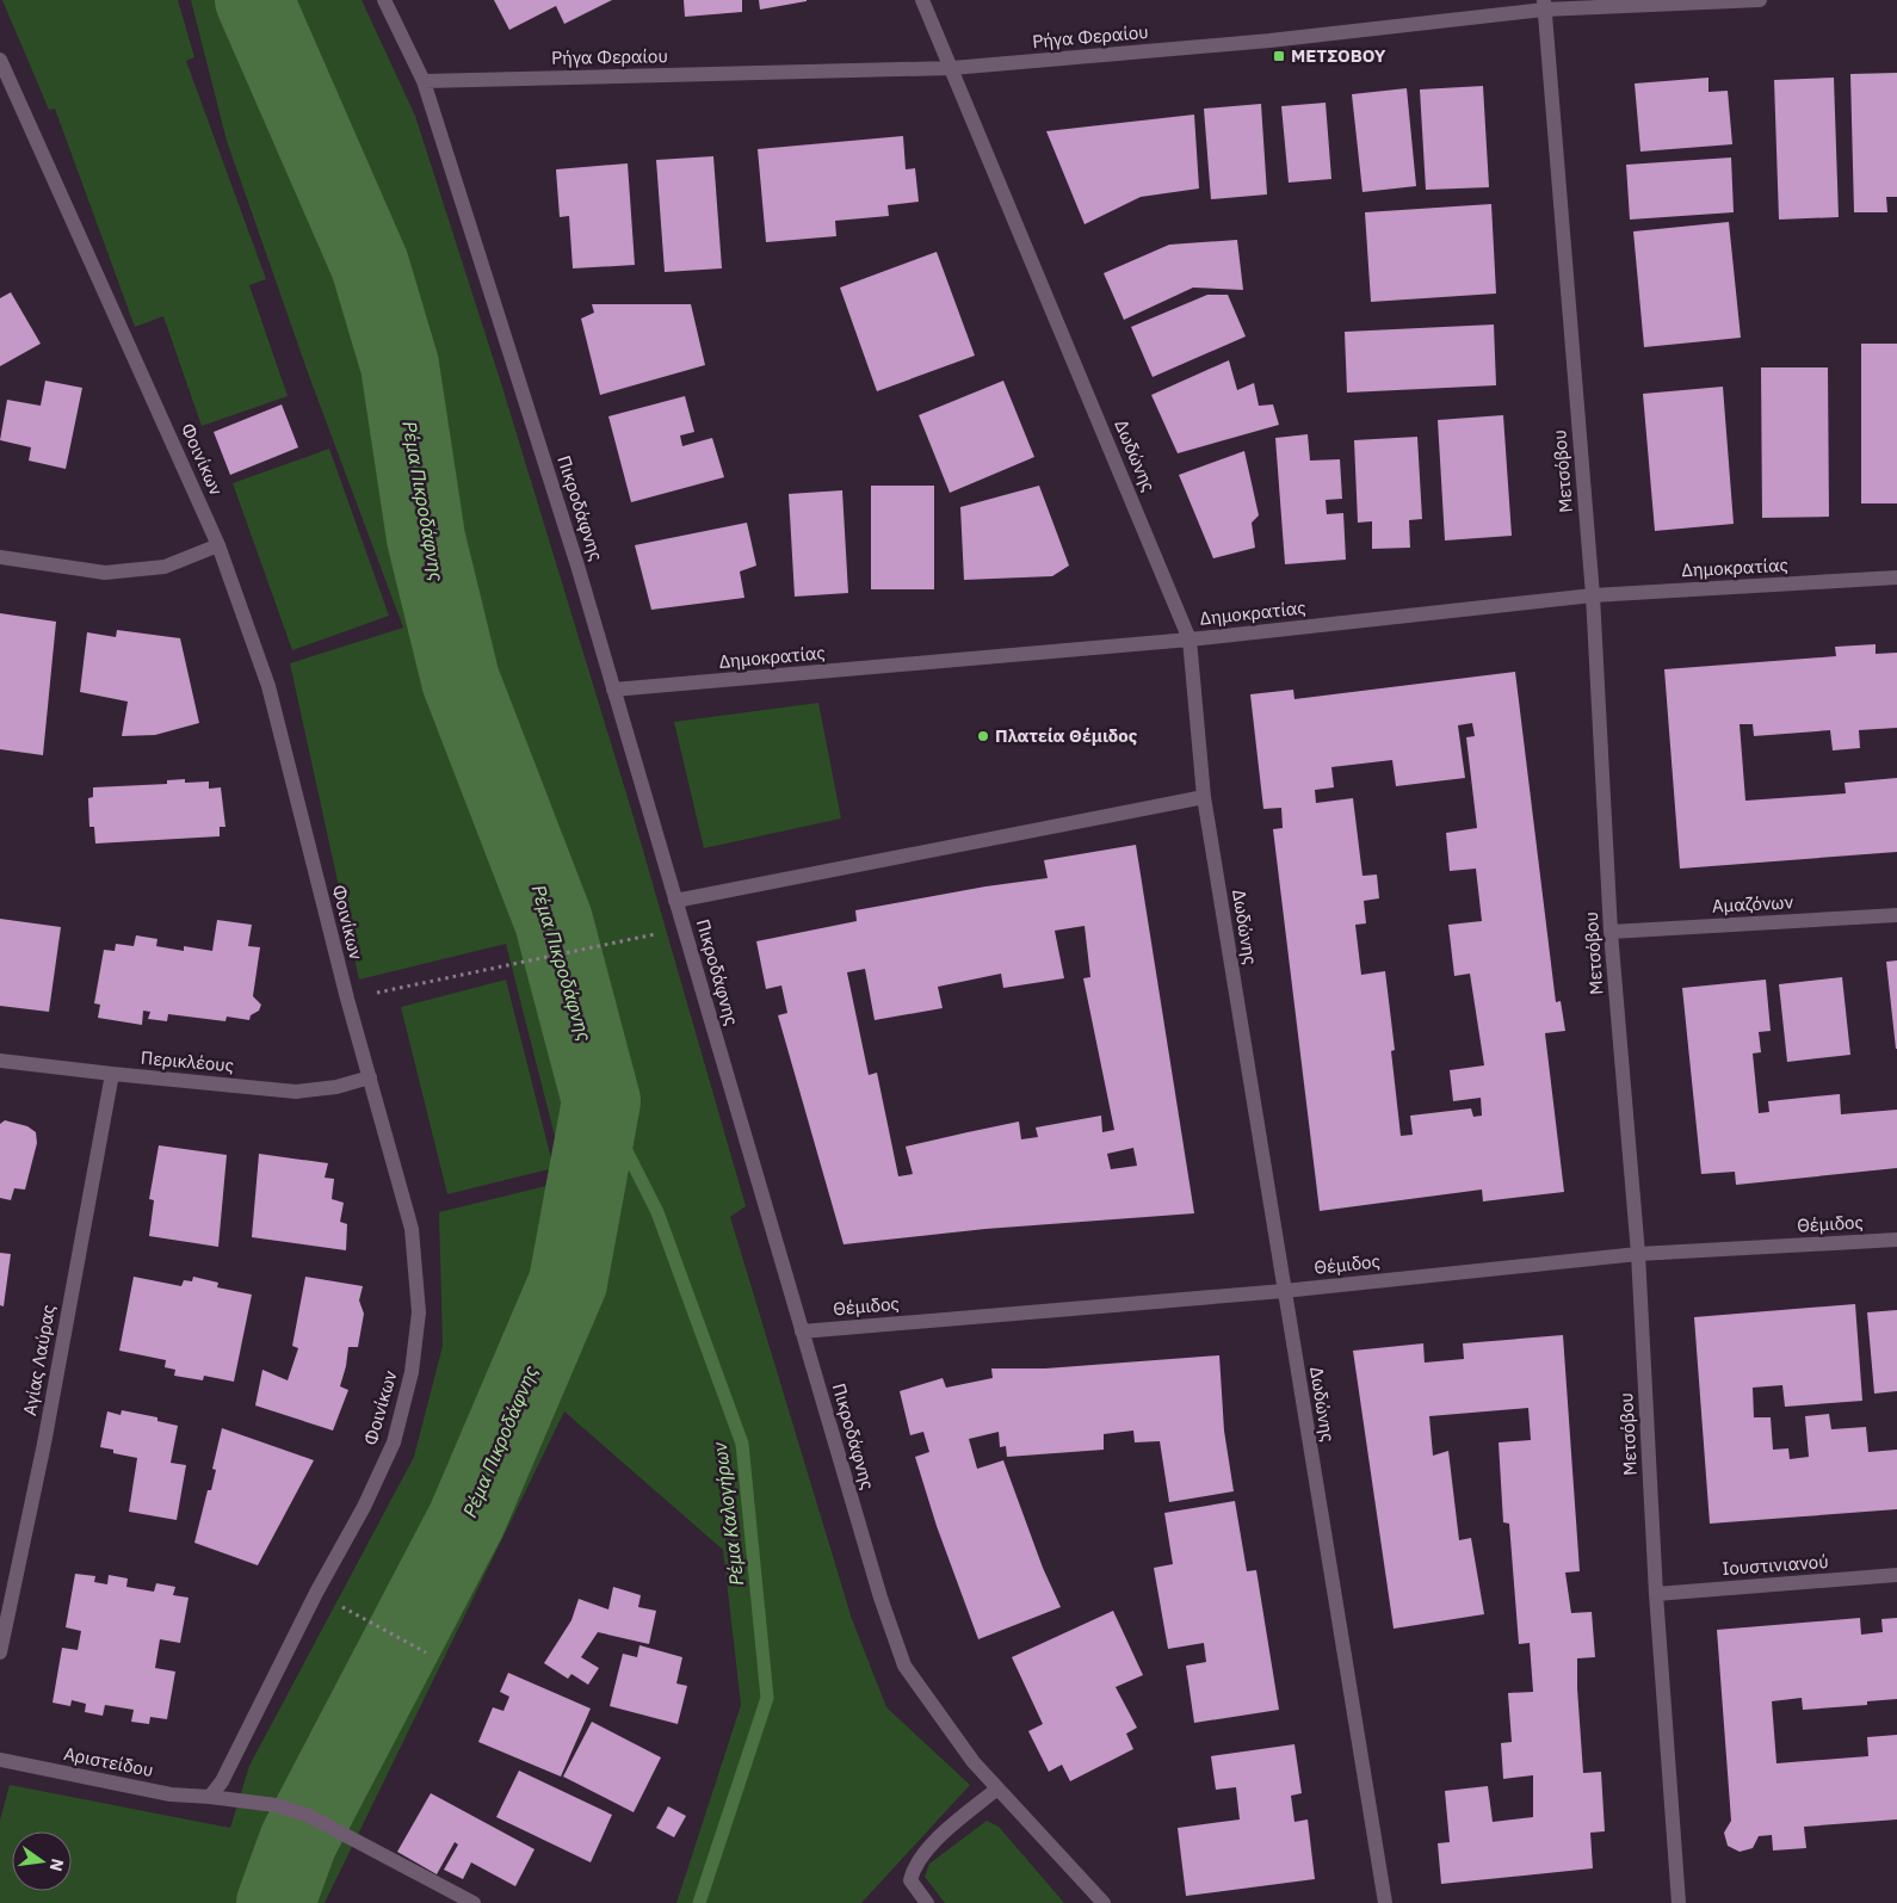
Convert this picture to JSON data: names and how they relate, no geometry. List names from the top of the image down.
{
  "streets": {
    "street": [
      "Ρήγα Φεραίου",
      "Δωδώνης",
      "Φοινίκων",
      "Μετσόβου",
      "Πικροδάφνης",
      "Δημοκρατίας",
      "Αμαζόνων",
      "Περικλέους",
      "Θέμιδος",
      "Αγίας Λαύρας",
      "Ιουστινιανού",
      "Αριστείδου"
    ]
  },
  "crossings": [
    ["Ρήγα Φεραίου", "Δωδώνης"],
    ["Ρήγα Φεραίου", "Μετσόβου"],
    ["Ρήγα Φεραίου", "Πικροδάφνης"],
    ["Δωδώνης", "Δημοκρατίας"],
    ["Δωδώνης", "Θέμιδος"],
    ["Φοινίκων", "Περικλέους"],
    ["Φοινίκων", "Αριστείδου"],
    ["Μετσόβου", "Δημοκρατίας"],
    ["Μετσόβου", "Αμαζόνων"],
    ["Μετσόβου", "Θέμιδος"],
    ["Μετσόβου", "Ιουστινιανού"],
    ["Πικροδάφνης", "Δημοκρατίας"],
    ["Πικροδάφνης", "Θέμιδος"],
    ["Περικλέους", "Αγίας Λαύρας"]
  ],
  "water": ["Ρέμα Πικροδάφνης", "Ρέμα Καλογήρων"],
  "places": {
    "transit": ["ΜΕΤΣΟΒΟΥ"],
    "other": ["Πλατεία Θέμιδος"]
  },
  "north": "right"
}
